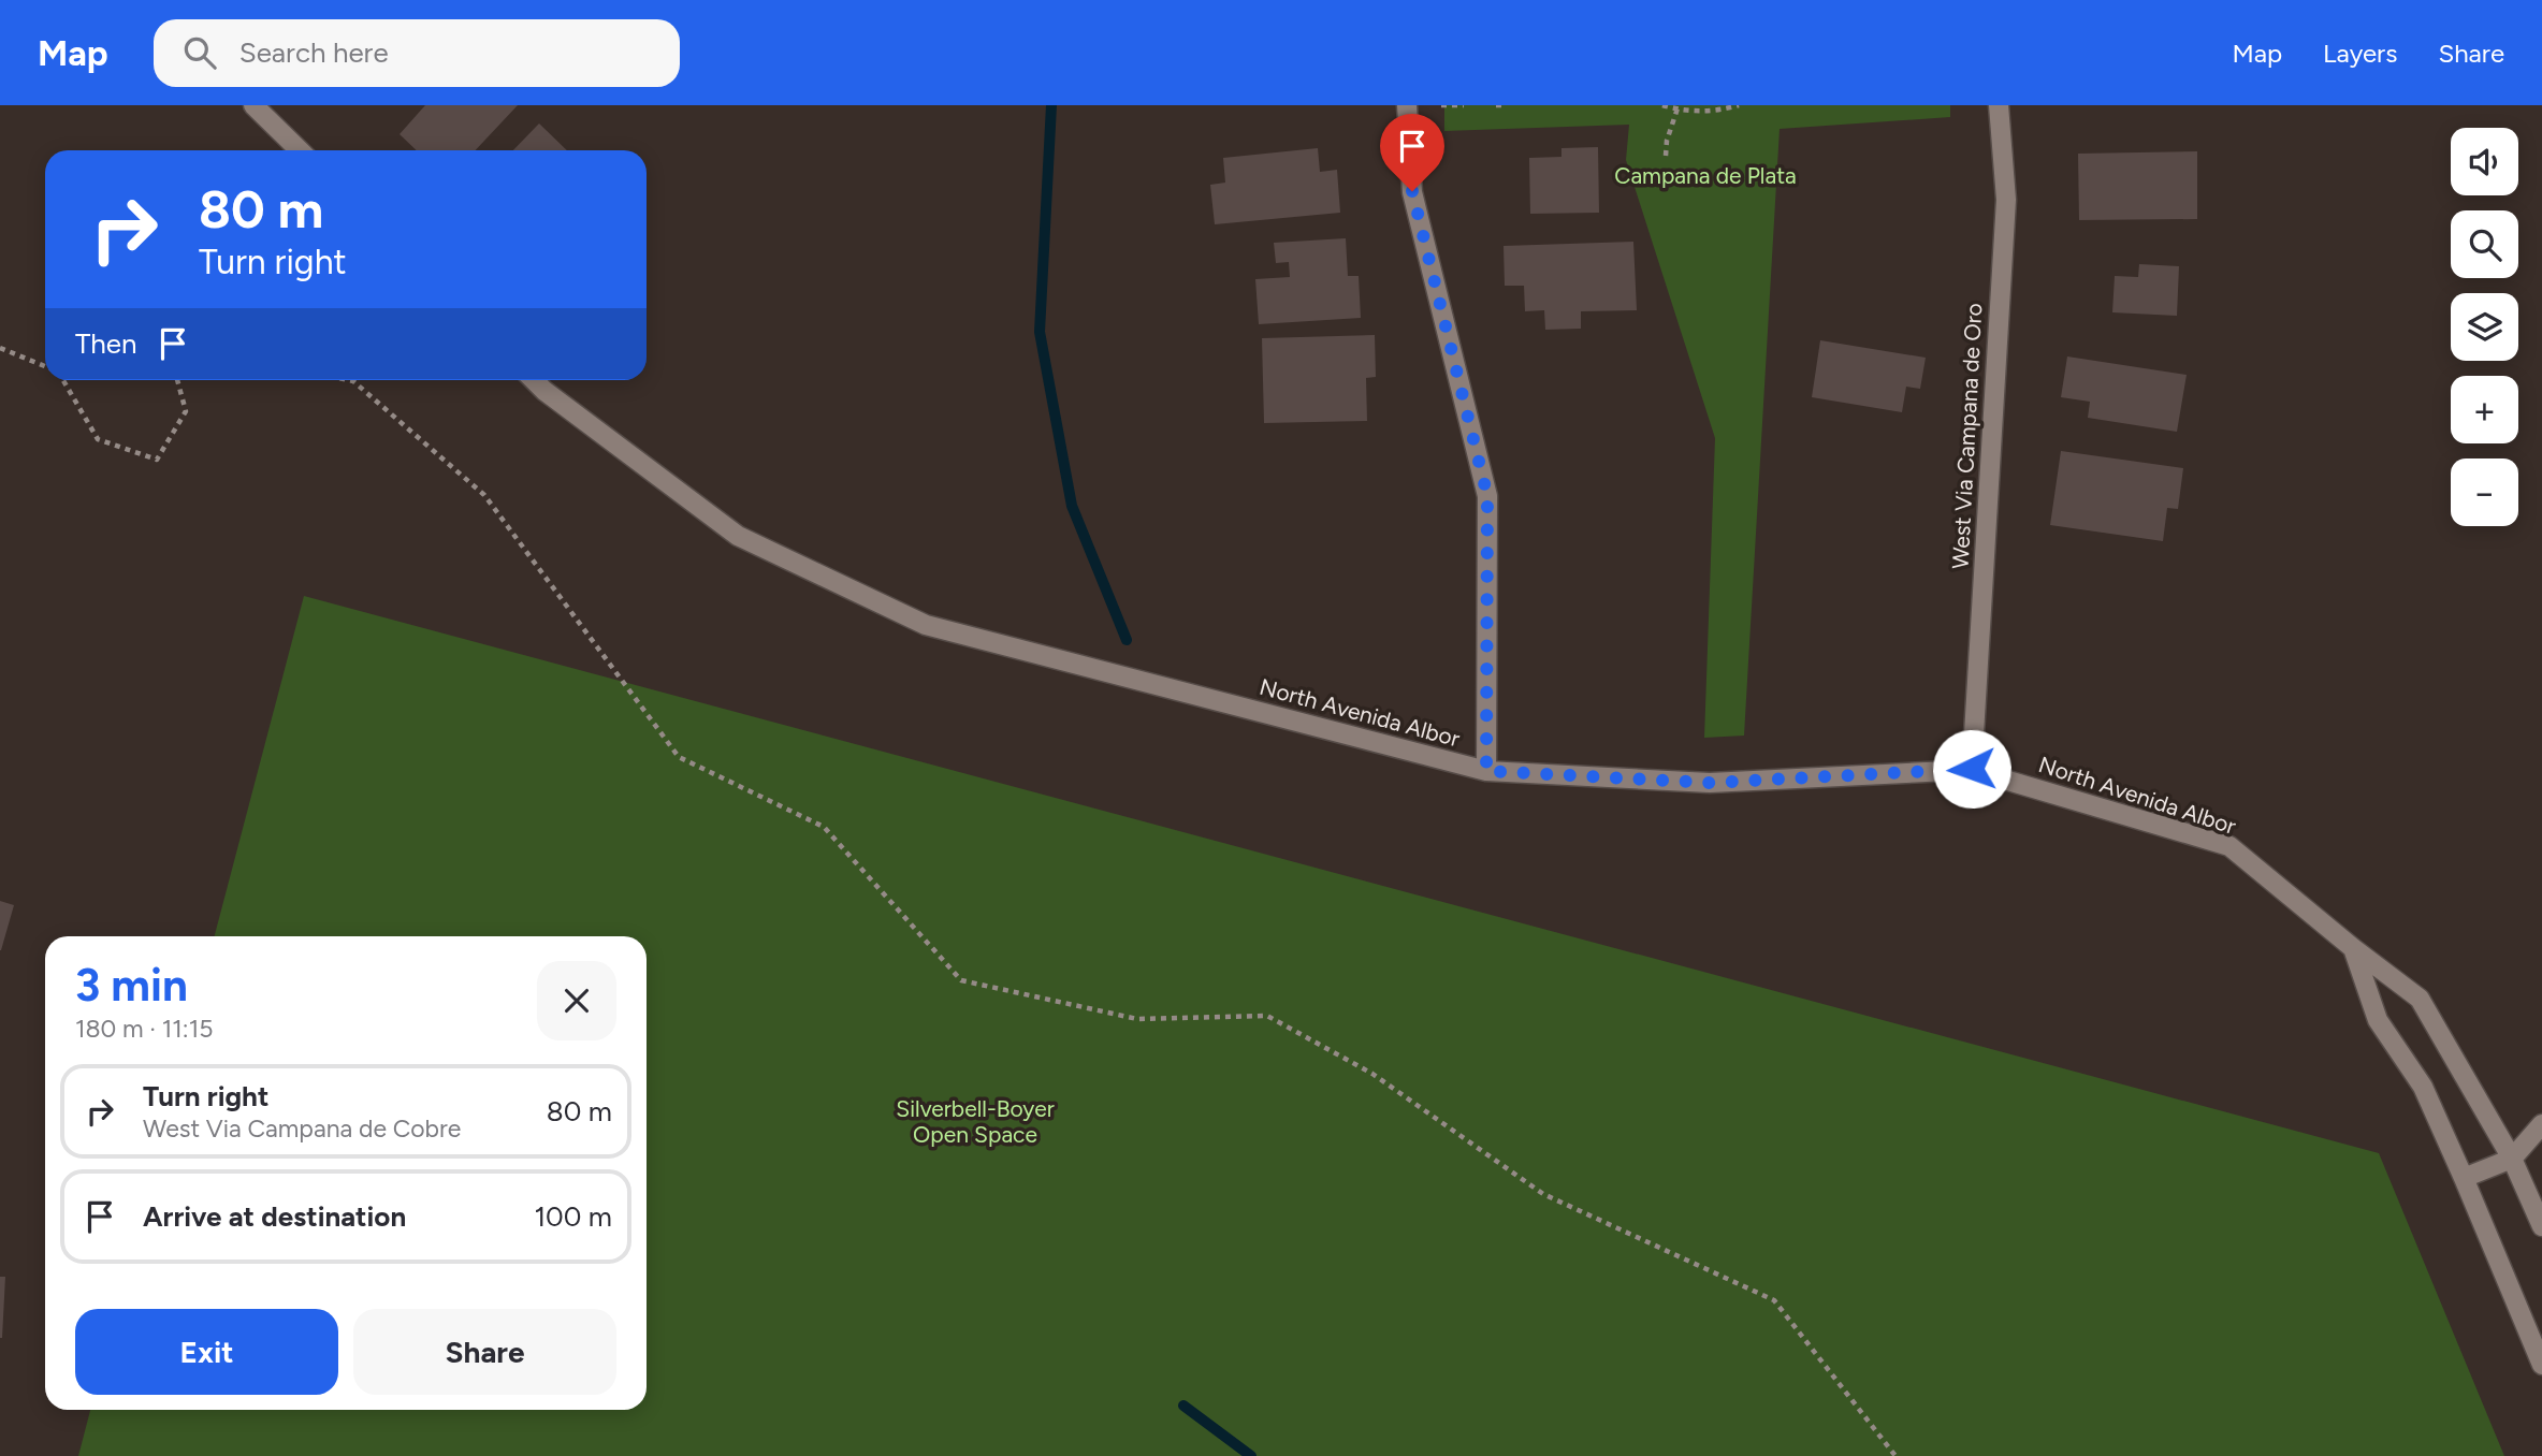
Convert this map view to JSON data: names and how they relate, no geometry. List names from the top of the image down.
{
  "streets": {
    "street": ["West Via Campana de Oro", "North Avenida Albor"]
  },
  "crossings": [
    ["West Via Campana de Oro", "North Avenida Albor"]
  ],
  "parks": ["Campana de Plata", "Silverbell-Boyer Open Space"],
  "page": {
    "header": "Map",
    "search": "Search here",
    "nav": ["Map", "Layers", "Share"],
    "map_buttons": ["+", "−"],
    "turn": ["80 m", "Turn right"],
    "then": "Then",
    "heading": ["3 min", "180 m · 11:15"],
    "list": [
      {
        "name": "Turn right",
        "note": "West Via Campana de Cobre",
        "value": "80 m"
      },
      {
        "name": "Arrive at destination",
        "value": "100 m"
      }
    ],
    "buttons": ["Exit", "Share"]
  }
}
